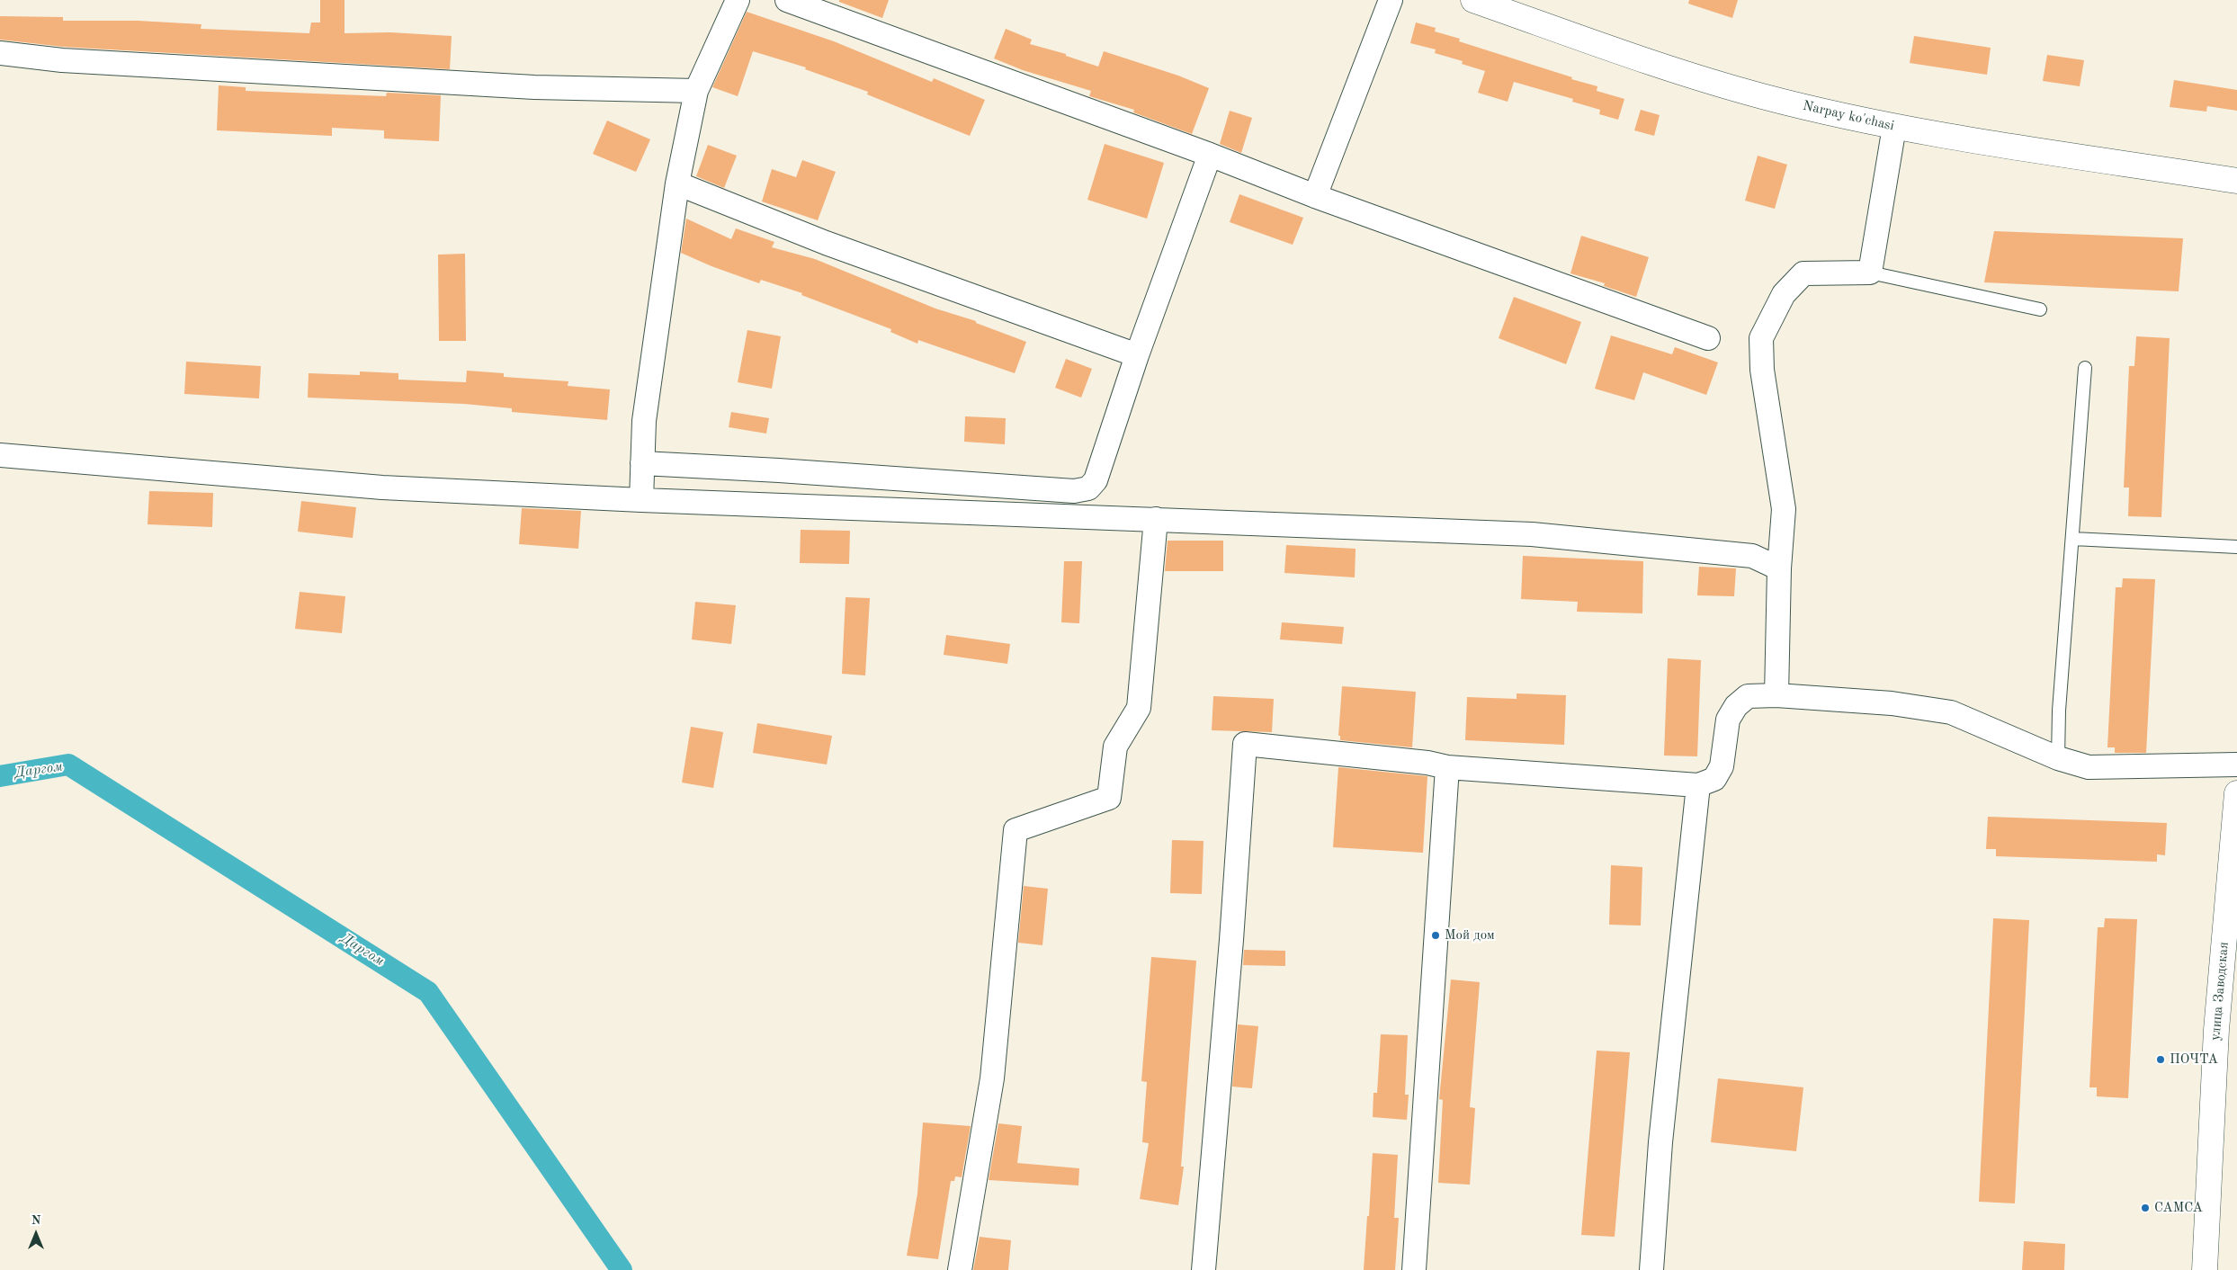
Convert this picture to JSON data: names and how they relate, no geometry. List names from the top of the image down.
{
  "streets": {
    "street": ["Narpay ko'chasi", "улица Заводская"]
  },
  "water": ["Даргом"],
  "places": ["Мой дом", "ПОЧТА", "САМСА"],
  "north": "top"
}
